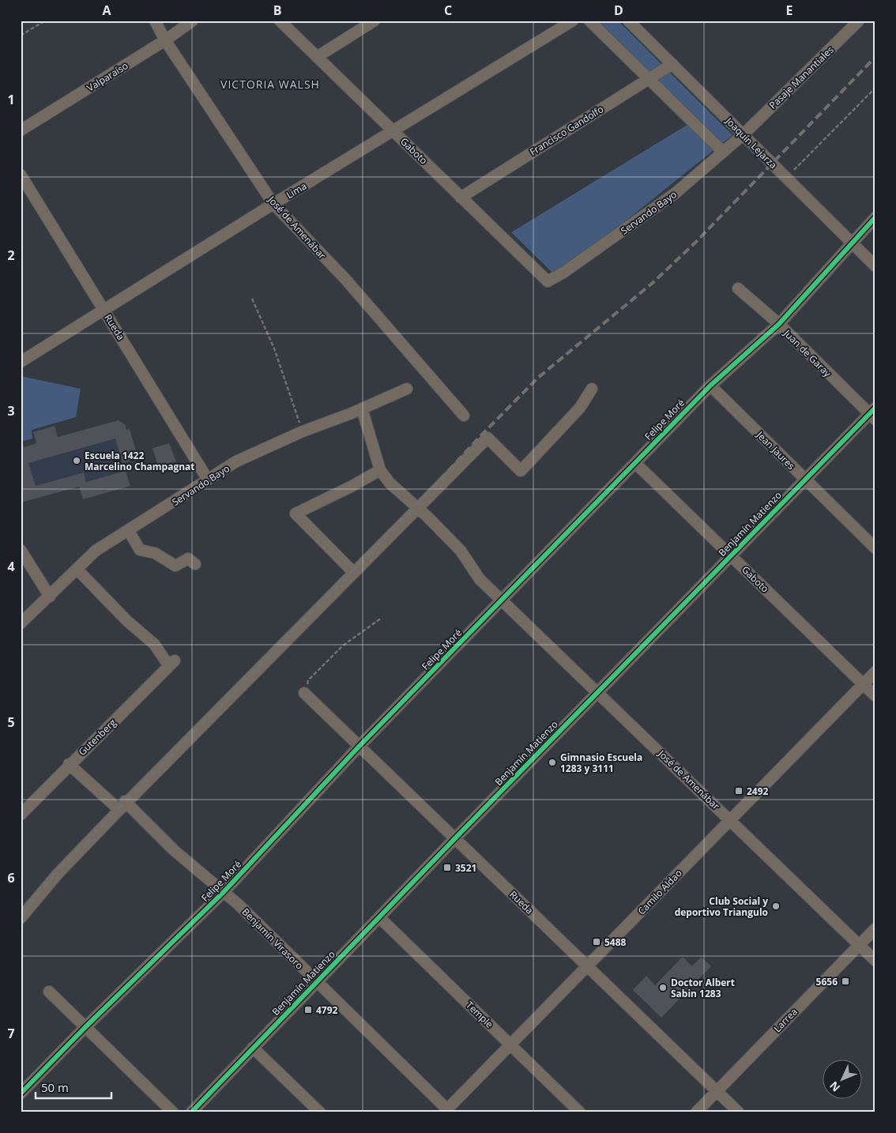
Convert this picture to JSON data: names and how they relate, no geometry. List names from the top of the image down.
{
  "streets": {
    "street": [
      "Valparaíso",
      "Pasaje Manantiales",
      "Francisco Gandolfo",
      "Joaquín Lejarza",
      "Gaboto",
      "Lima",
      "Servando Bayo",
      "José de Amenábar",
      "Rueda",
      "Juan de Garay",
      "Felipe Moré",
      "Jean Jaures",
      "Benjamín Matienzo",
      "Gutenberg",
      "Camilo Aldao",
      "Benjamín Virasoro",
      "Temple",
      "Larrea"
    ]
  },
  "crossings": [
    ["Valparaíso", "José de Amenábar"],
    ["Pasaje Manantiales", "Joaquín Lejarza"],
    ["Pasaje Manantiales", "Servando Bayo"],
    ["Francisco Gandolfo", "Joaquín Lejarza"],
    ["Francisco Gandolfo", "Gaboto"],
    ["Joaquín Lejarza", "Servando Bayo"],
    ["Joaquín Lejarza", "Felipe Moré"],
    ["Gaboto", "Lima"],
    ["Gaboto", "Servando Bayo"],
    ["Gaboto", "Felipe Moré"],
    ["Gaboto", "Benjamín Matienzo"],
    ["Gaboto", "Camilo Aldao"],
    ["Lima", "José de Amenábar"],
    ["Lima", "Rueda"],
    ["Servando Bayo", "Rueda"],
    ["Servando Bayo", "Gutenberg"],
    ["José de Amenábar", "Felipe Moré"],
    ["José de Amenábar", "Benjamín Matienzo"],
    ["José de Amenábar", "Camilo Aldao"],
    ["José de Amenábar", "Larrea"],
    ["Rueda", "Felipe Moré"],
    ["Rueda", "Benjamín Matienzo"],
    ["Rueda", "Camilo Aldao"],
    ["Rueda", "Larrea"],
    ["Juan de Garay", "Felipe Moré"],
    ["Juan de Garay", "Benjamín Matienzo"],
    ["Felipe Moré", "Jean Jaures"],
    ["Felipe Moré", "Benjamín Virasoro"],
    ["Jean Jaures", "Benjamín Matienzo"],
    ["Benjamín Matienzo", "Benjamín Virasoro"],
    ["Benjamín Matienzo", "Temple"],
    ["Gutenberg", "Benjamín Virasoro"],
    ["Camilo Aldao", "Benjamín Virasoro"],
    ["Camilo Aldao", "Temple"]
  ],
  "districts": ["VICTORIA WALSH"],
  "places": {
    "other": [
      "Escuela 1422 Marcelino Champagnat",
      "Gimnasio Escuela 1283 y 3111",
      "Club Social y deportivo Triangulo",
      "Doctor Albert Sabin 1283"
    ],
    "transit": [
      "2492",
      "3521",
      "5488",
      "5656",
      "4792"
    ]
  },
  "scale_bar": "50 m",
  "north": "bottom left",
  "grid": {
    "columns": [
      "A",
      "B",
      "C",
      "D",
      "E"
    ],
    "rows": [
      "1",
      "2",
      "3",
      "4",
      "5",
      "6",
      "7"
    ]
  }
}
